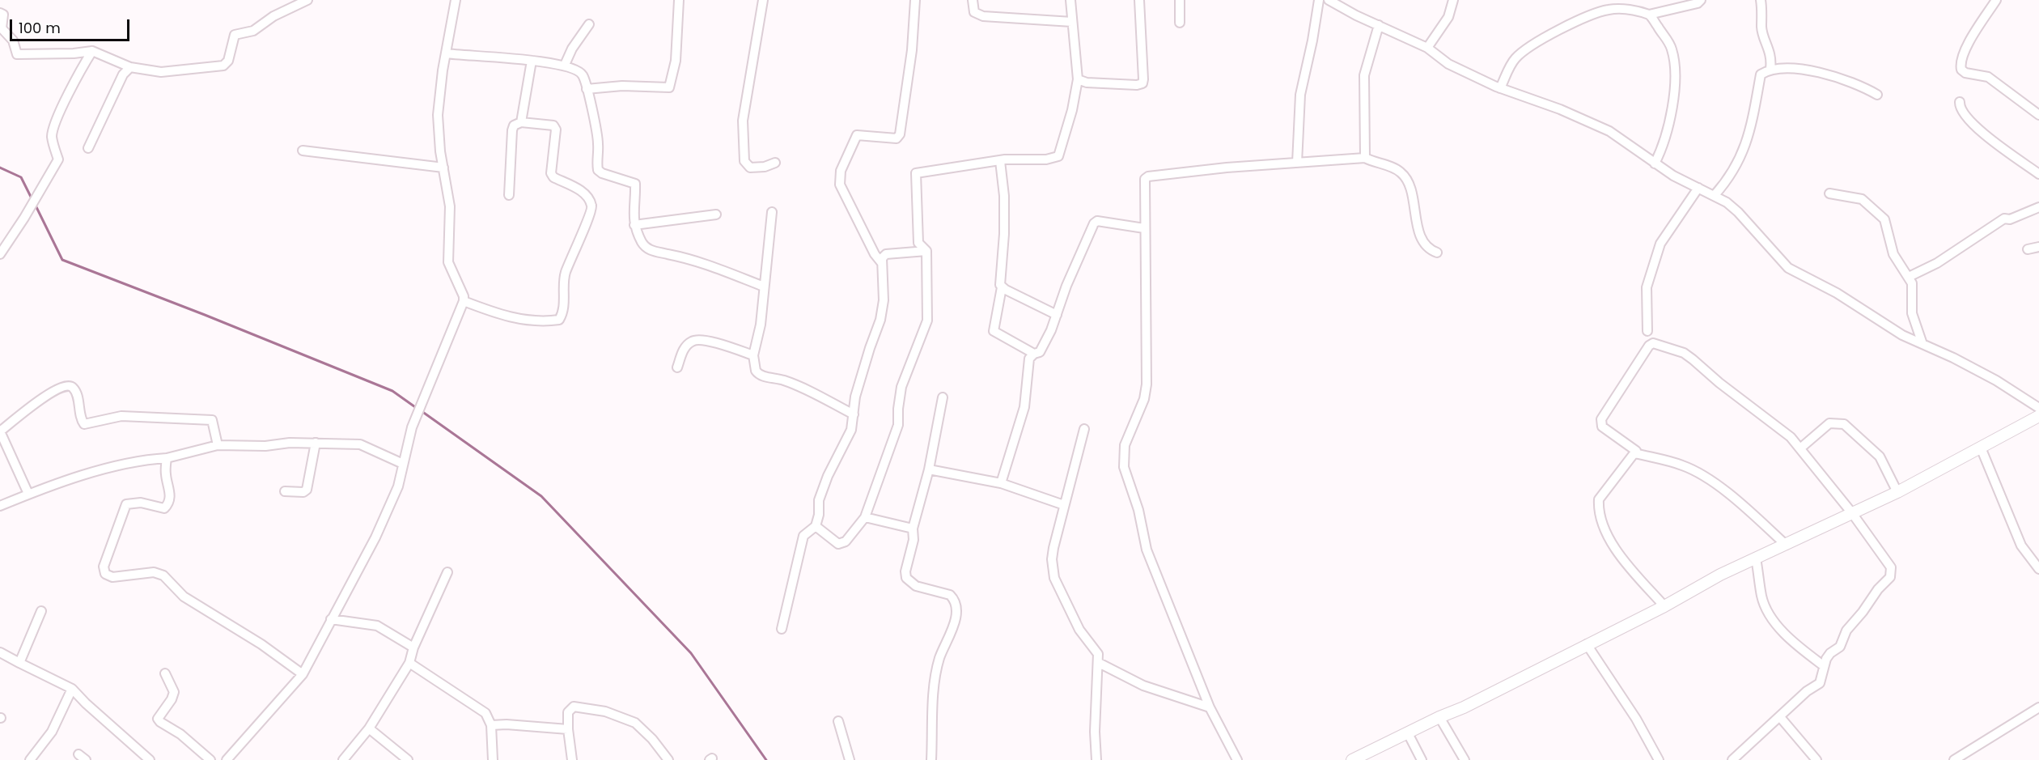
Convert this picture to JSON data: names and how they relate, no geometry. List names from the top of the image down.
{
  "scale_bar": "100 m"
}
